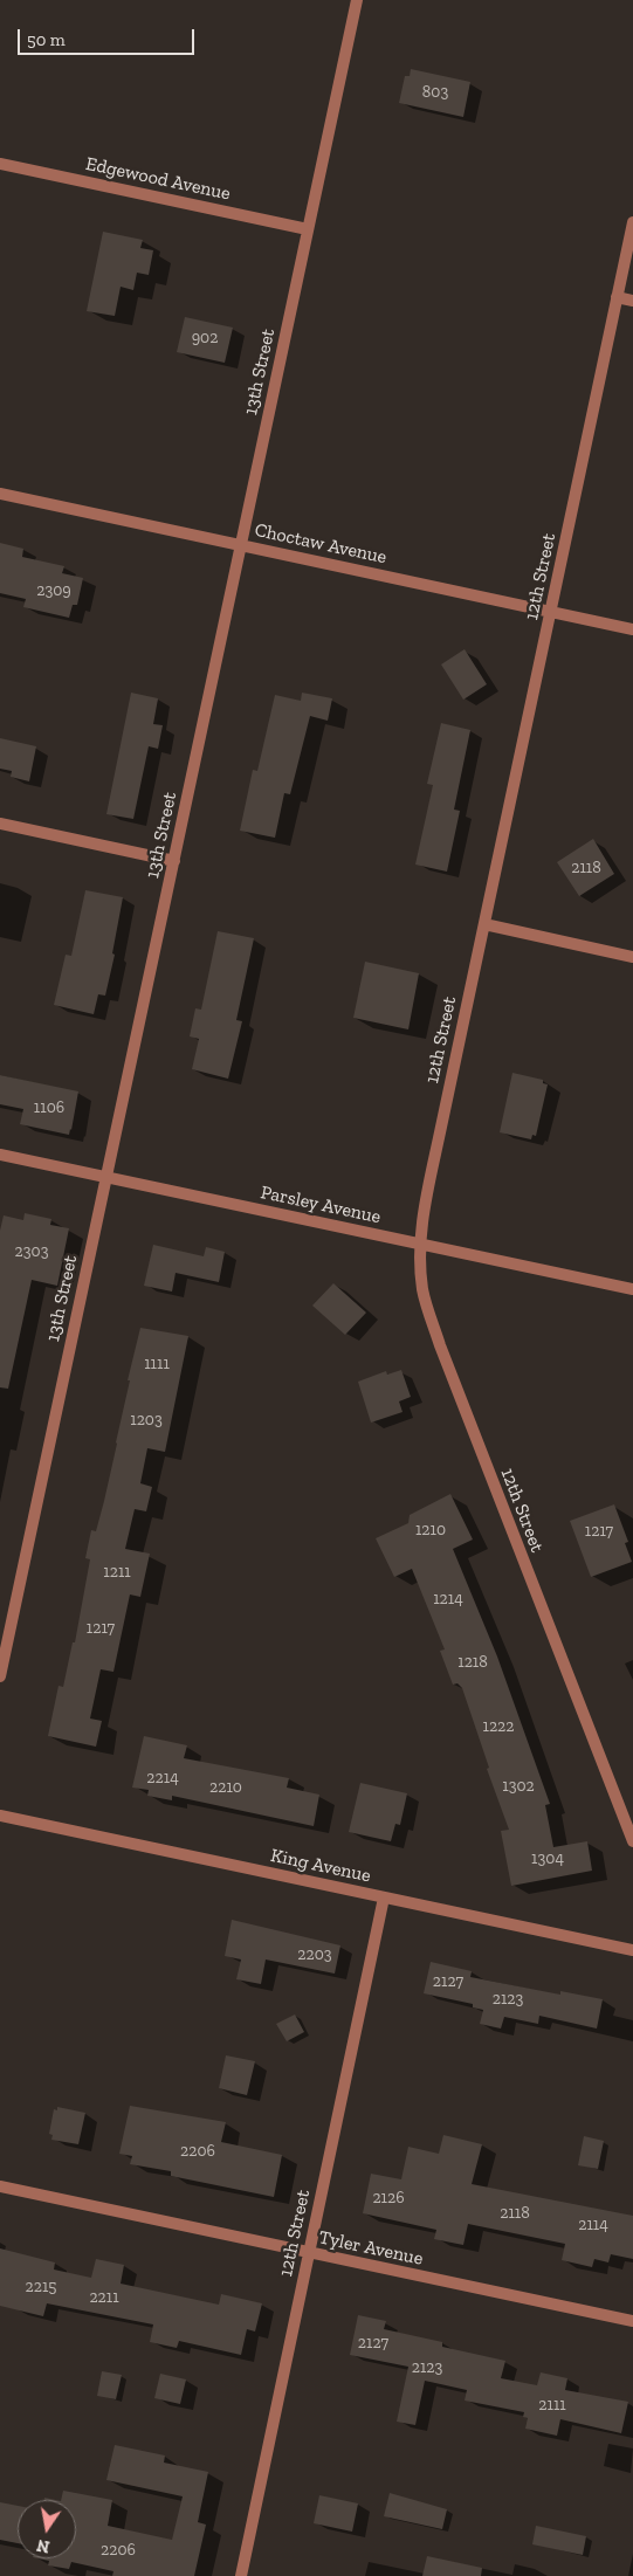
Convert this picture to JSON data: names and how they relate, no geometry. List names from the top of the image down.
{
  "streets": {
    "street": [
      "Edgewood Avenue",
      "13th Street",
      "Choctaw Avenue",
      "12th Street",
      "Parsley Avenue",
      "King Avenue",
      "Tyler Avenue"
    ]
  },
  "crossings": [
    ["Edgewood Avenue", "13th Street"],
    ["13th Street", "Choctaw Avenue"],
    ["13th Street", "Parsley Avenue"],
    ["Choctaw Avenue", "12th Street"],
    ["12th Street", "Parsley Avenue"],
    ["12th Street", "King Avenue"],
    ["12th Street", "Tyler Avenue"]
  ],
  "house_numbers": [
    "803",
    "902",
    "2309",
    "2118",
    "1106",
    "2303",
    "1111",
    "1203",
    "1210",
    "1217",
    "1211",
    "1214",
    "1217",
    "1218",
    "1222",
    "2214",
    "1302",
    "2210",
    "1304",
    "2203",
    "2127",
    "2123",
    "2206",
    "2126",
    "2118",
    "2114",
    "2215",
    "2211",
    "2127",
    "2123",
    "2111",
    "2206"
  ],
  "scale_bar": "50 m",
  "north": "bottom"
}
